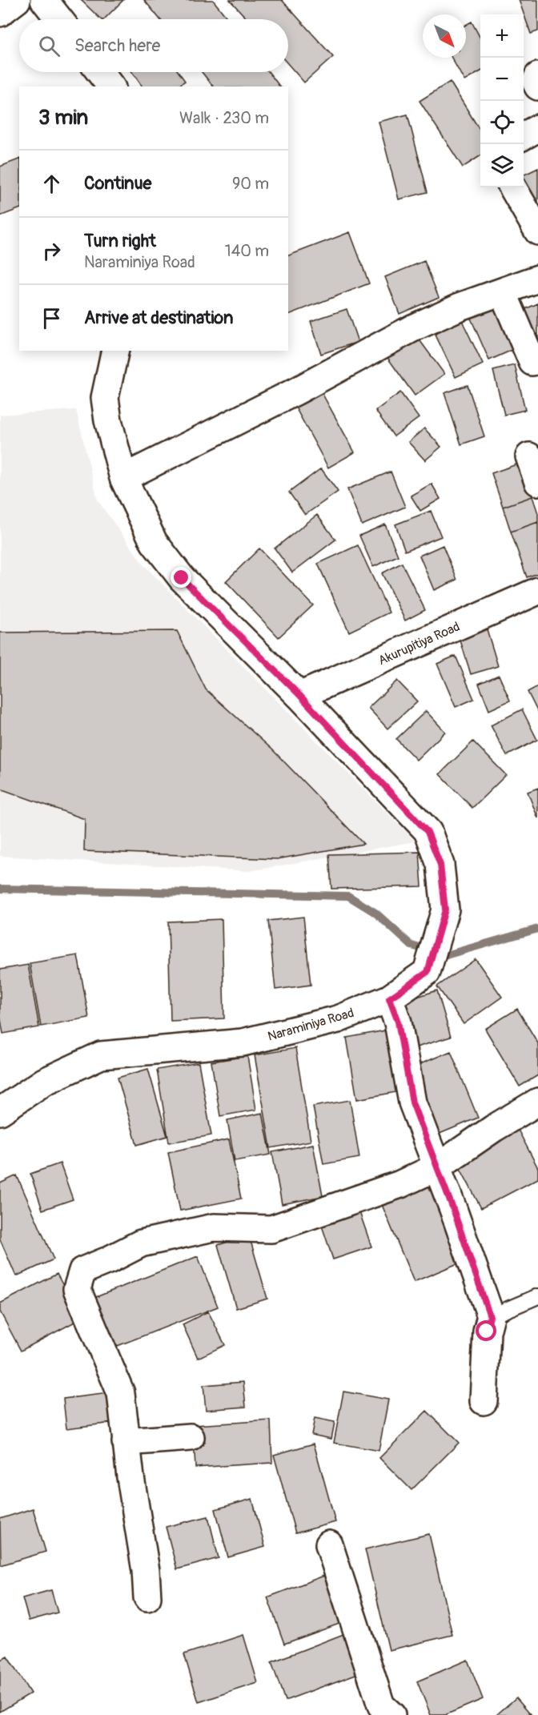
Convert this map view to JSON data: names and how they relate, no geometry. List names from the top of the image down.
{
  "streets": {
    "street": ["Akurupitiya Road", "Naraminiya Road"]
  },
  "crossings": [
    ["Akurupitiya Road", "Naraminiya Road"]
  ],
  "north": "bottom right",
  "page": {
    "map_buttons": ["+", "−"],
    "search": "Search here",
    "heading": ["3 min", "Walk · 230 m"],
    "list": [
      ["Continue", "90 m"],
      ["Turn right", "Naraminiya Road", "140 m"],
      "Arrive at destination"
    ]
  }
}
